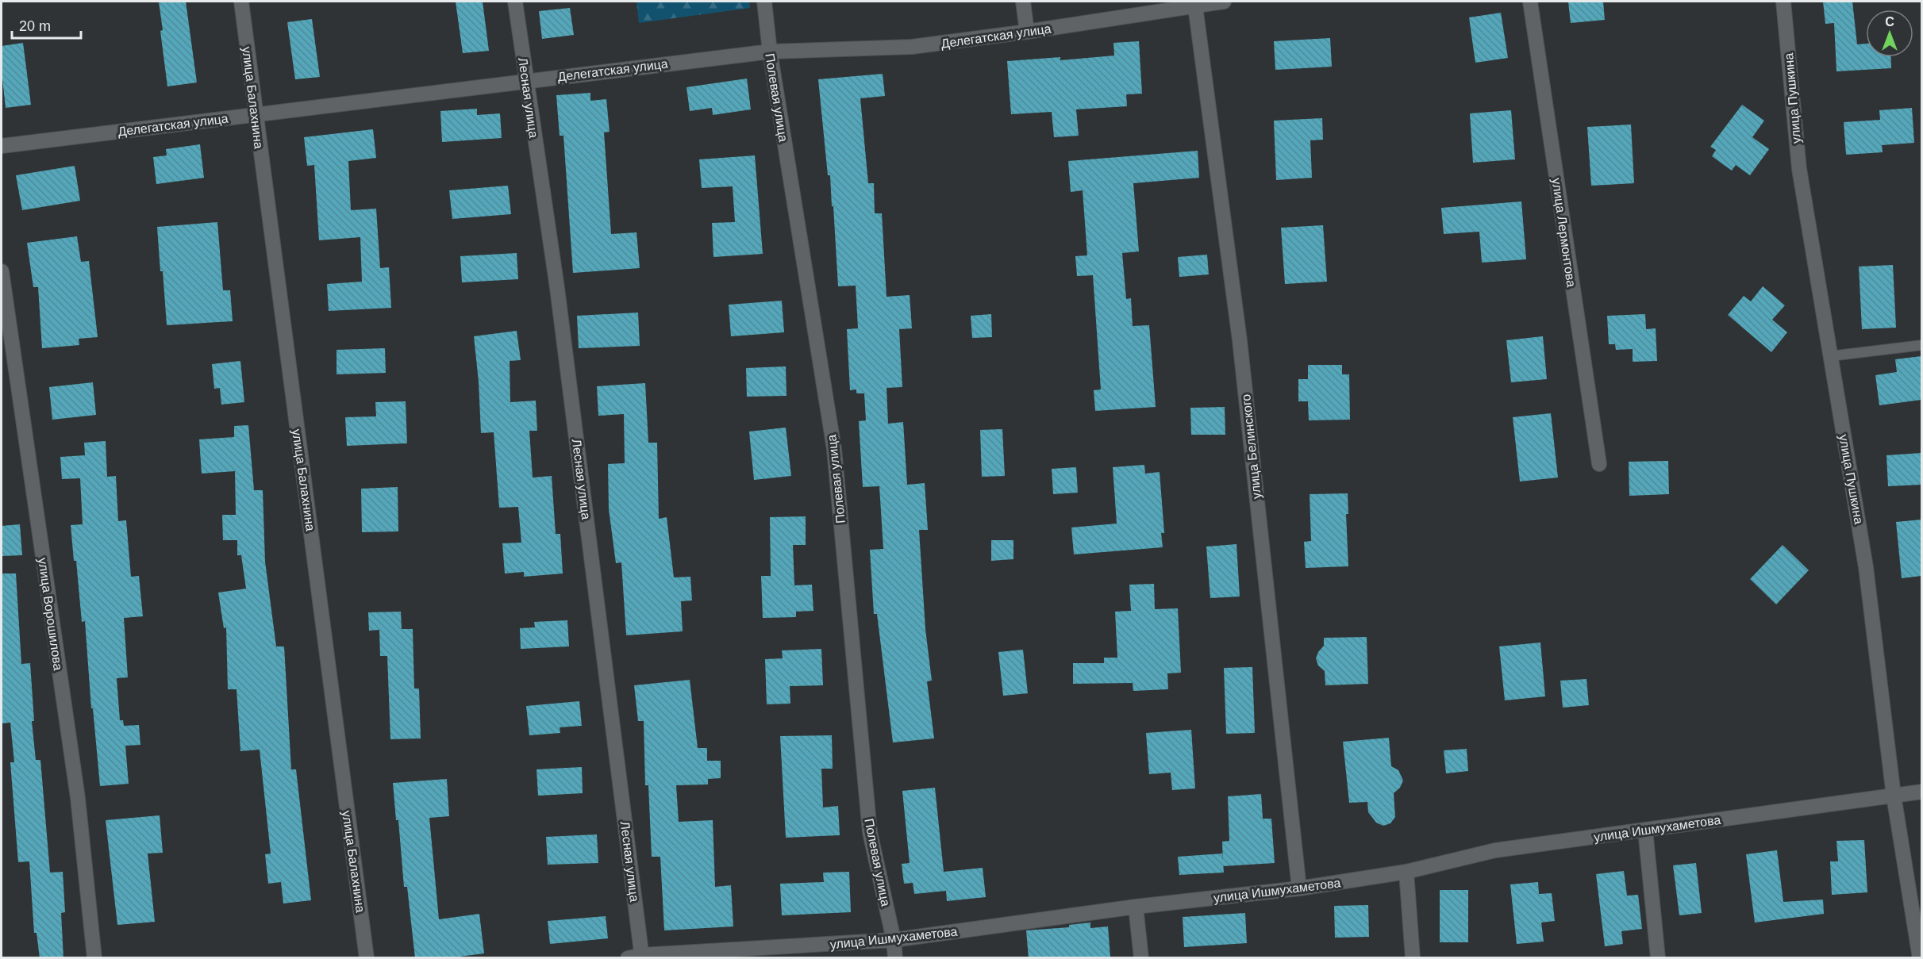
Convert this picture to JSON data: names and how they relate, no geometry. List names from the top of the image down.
{
  "streets": {
    "street": [
      "Делегатская улица",
      "улица Балахнина",
      "Лесная улица",
      "Полевая улица",
      "улица Пушкина",
      "улица Лермонтова",
      "улица Белинского",
      "улица Ворошилова",
      "улица Ишмухаметова"
    ]
  },
  "crossings": [
    ["Делегатская улица", "улица Балахнина"],
    ["Делегатская улица", "Лесная улица"],
    ["Делегатская улица", "Полевая улица"],
    ["Делегатская улица", "улица Белинского"],
    ["Лесная улица", "улица Ишмухаметова"],
    ["Полевая улица", "улица Ишмухаметова"],
    ["улица Пушкина", "улица Ишмухаметова"],
    ["улица Белинского", "улица Ишмухаметова"]
  ],
  "scale_bar": "20 m",
  "north": "top"
}
